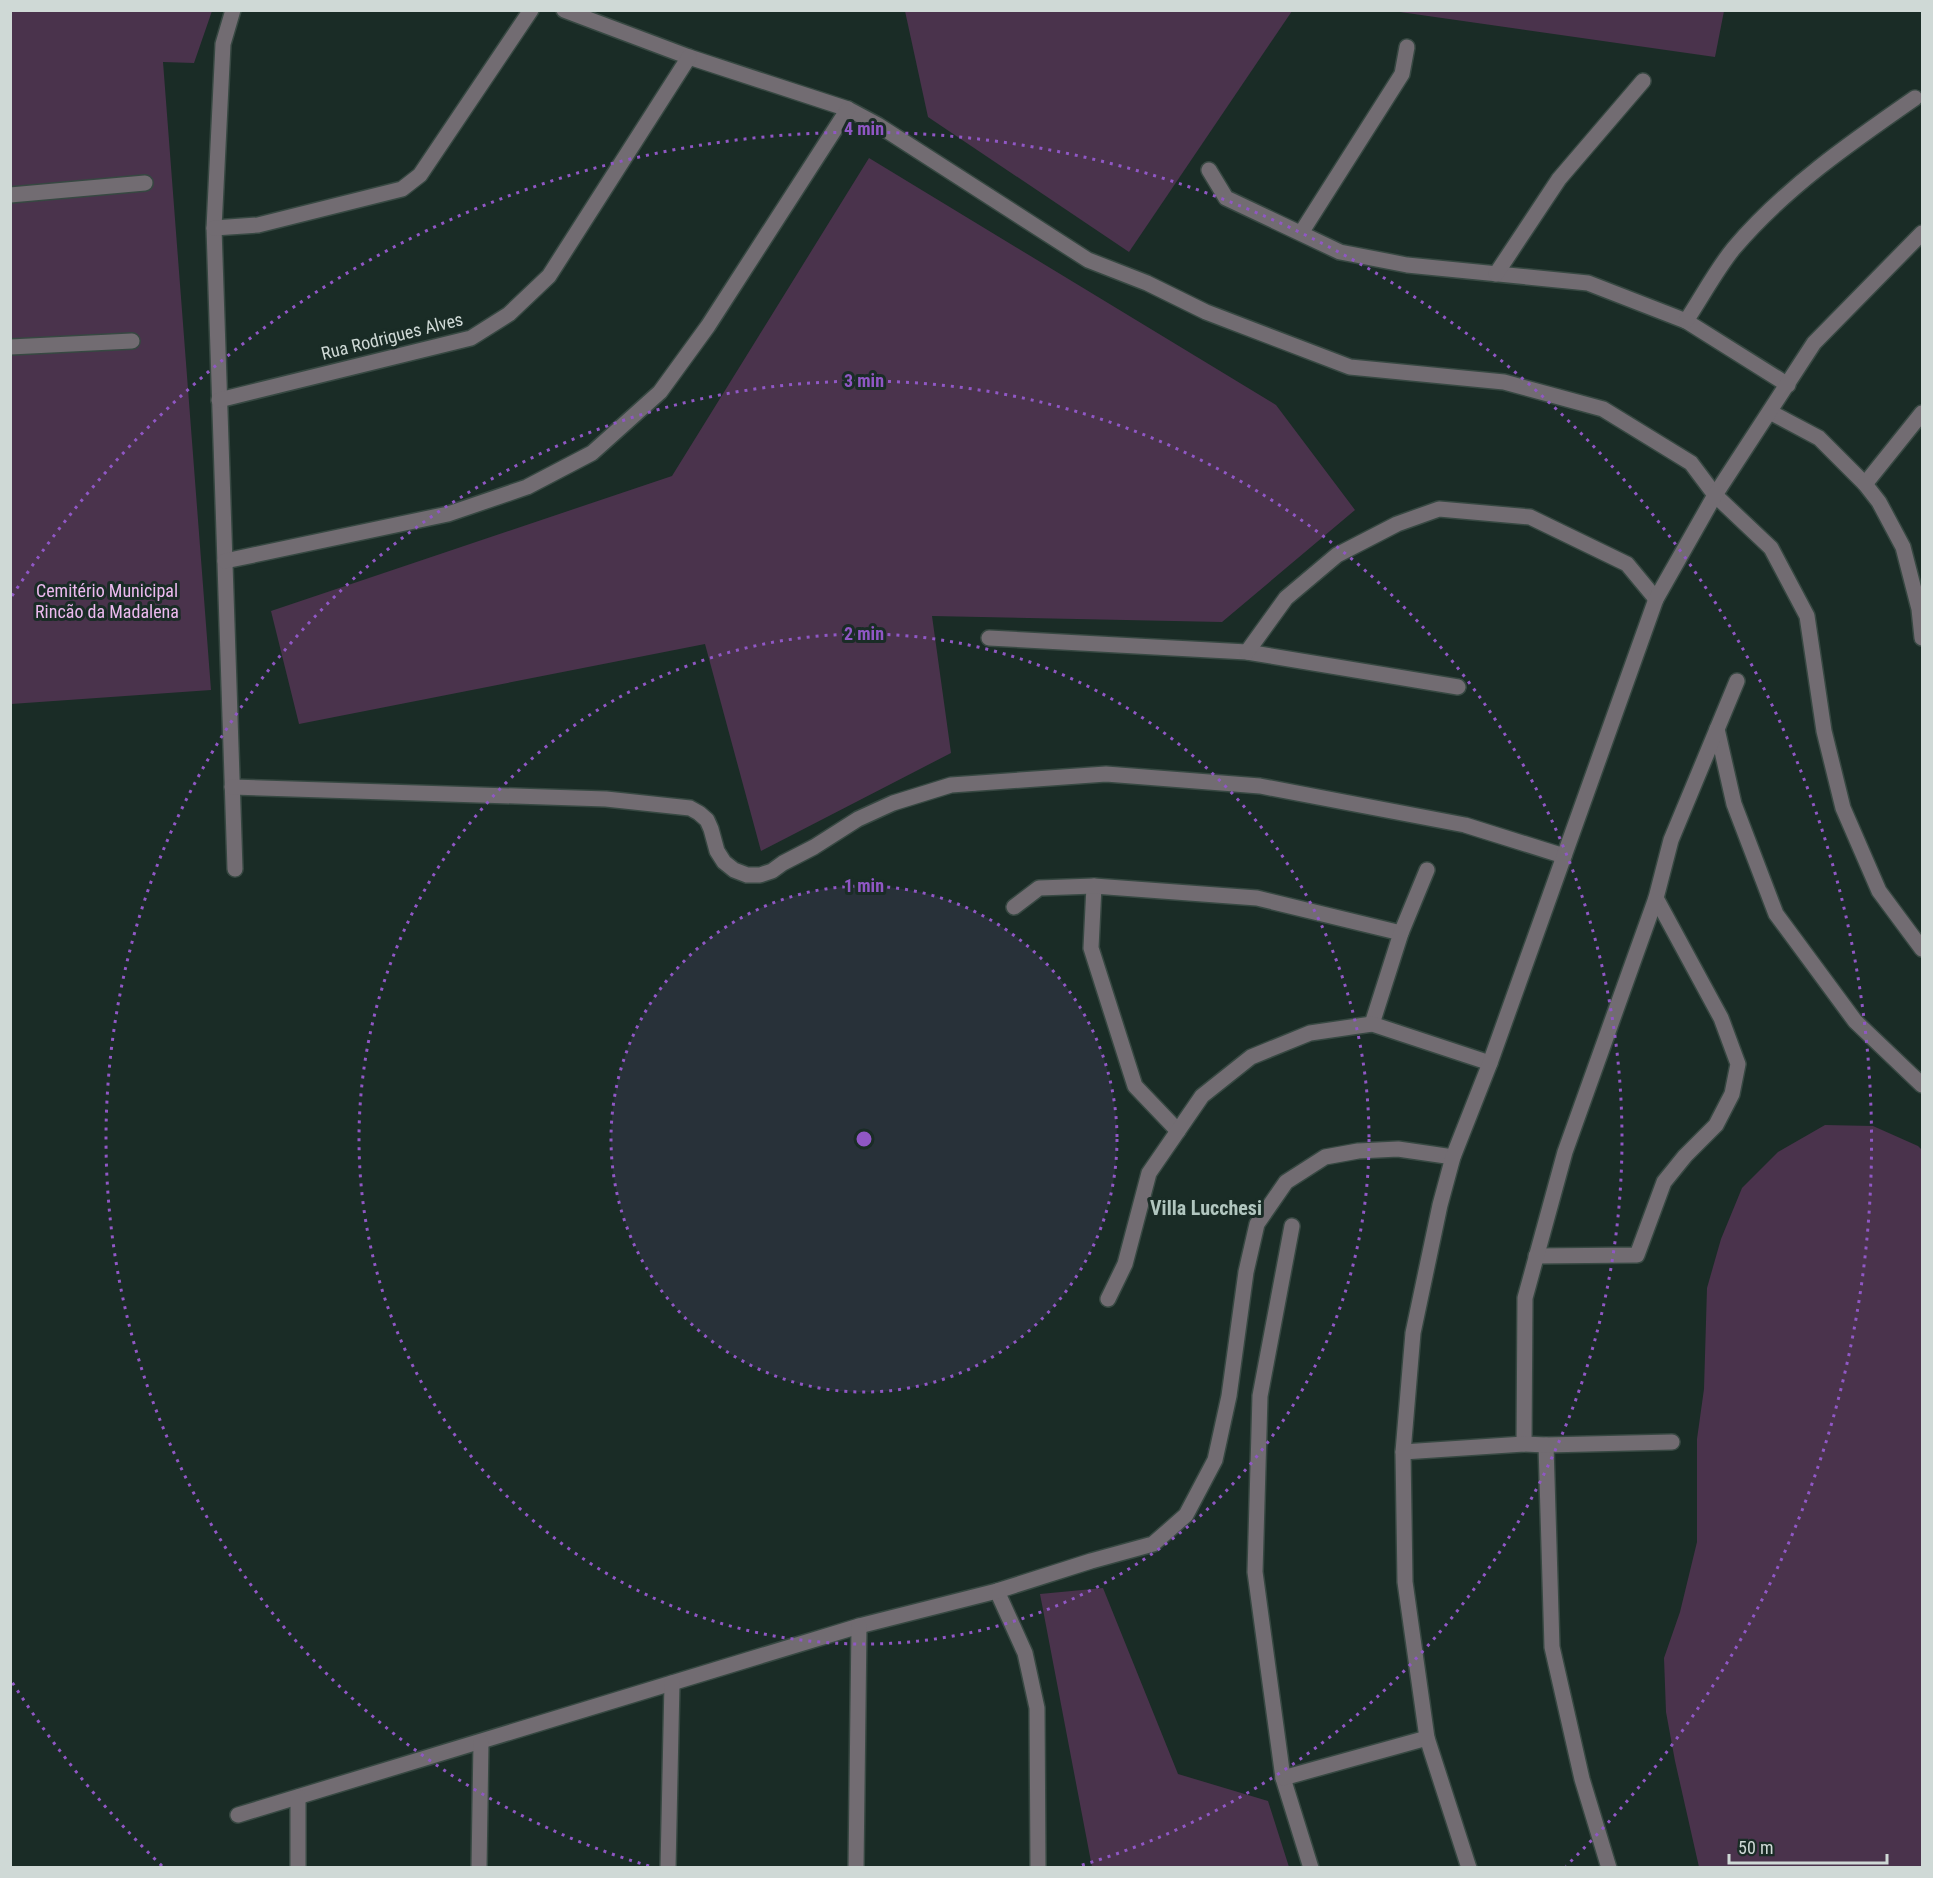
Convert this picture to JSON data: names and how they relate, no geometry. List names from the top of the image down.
{
  "streets": {
    "street": ["Rua Rodrigues Alves"]
  },
  "districts": ["Villa Lucchesi"],
  "parks": ["Cemitério Municipal Rincão da Madalena"],
  "scale_bar": "50 m",
  "rings": [
    "4 min",
    "3 min",
    "2 min",
    "1 min"
  ]
}
